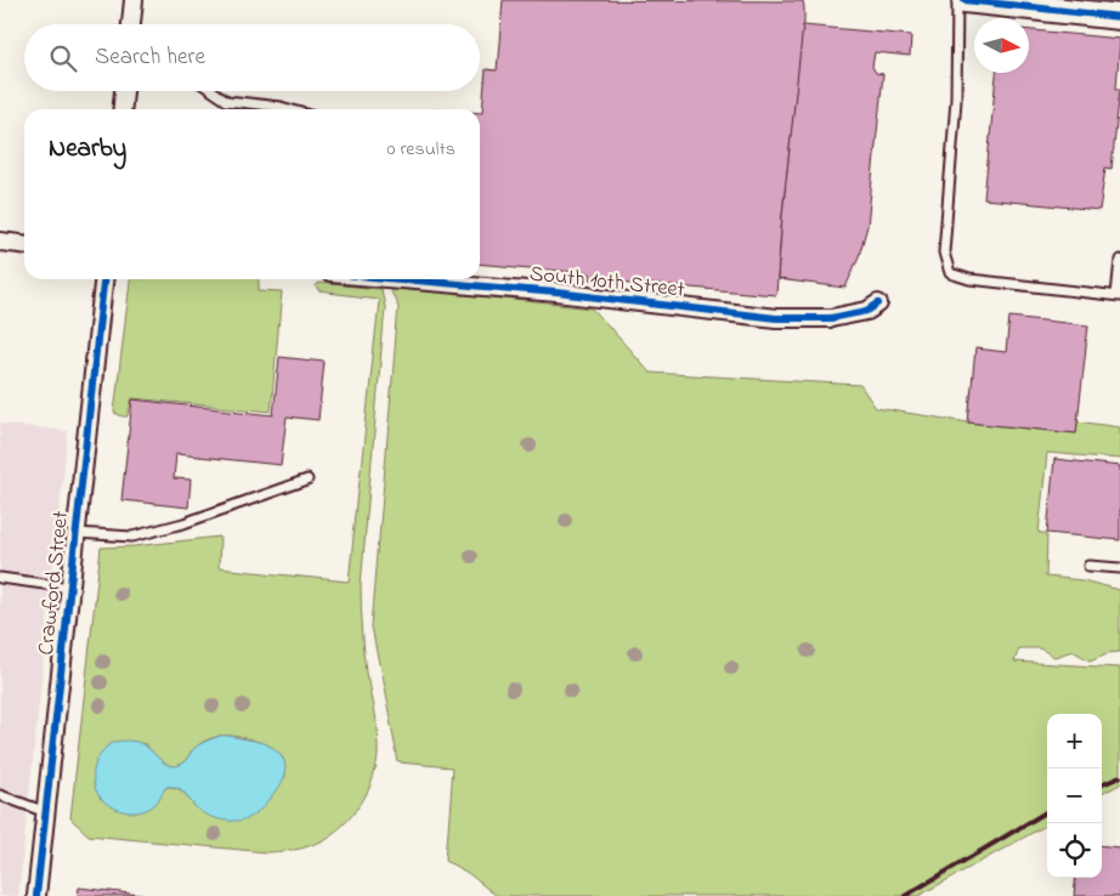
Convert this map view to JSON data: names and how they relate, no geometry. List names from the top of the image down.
{
  "streets": {
    "street": ["South 10th Street", "Crawford Street"]
  },
  "north": "right",
  "page": {
    "search": "Search here",
    "heading": ["Nearby", "0 results"],
    "map_buttons": ["+", "−"]
  }
}
